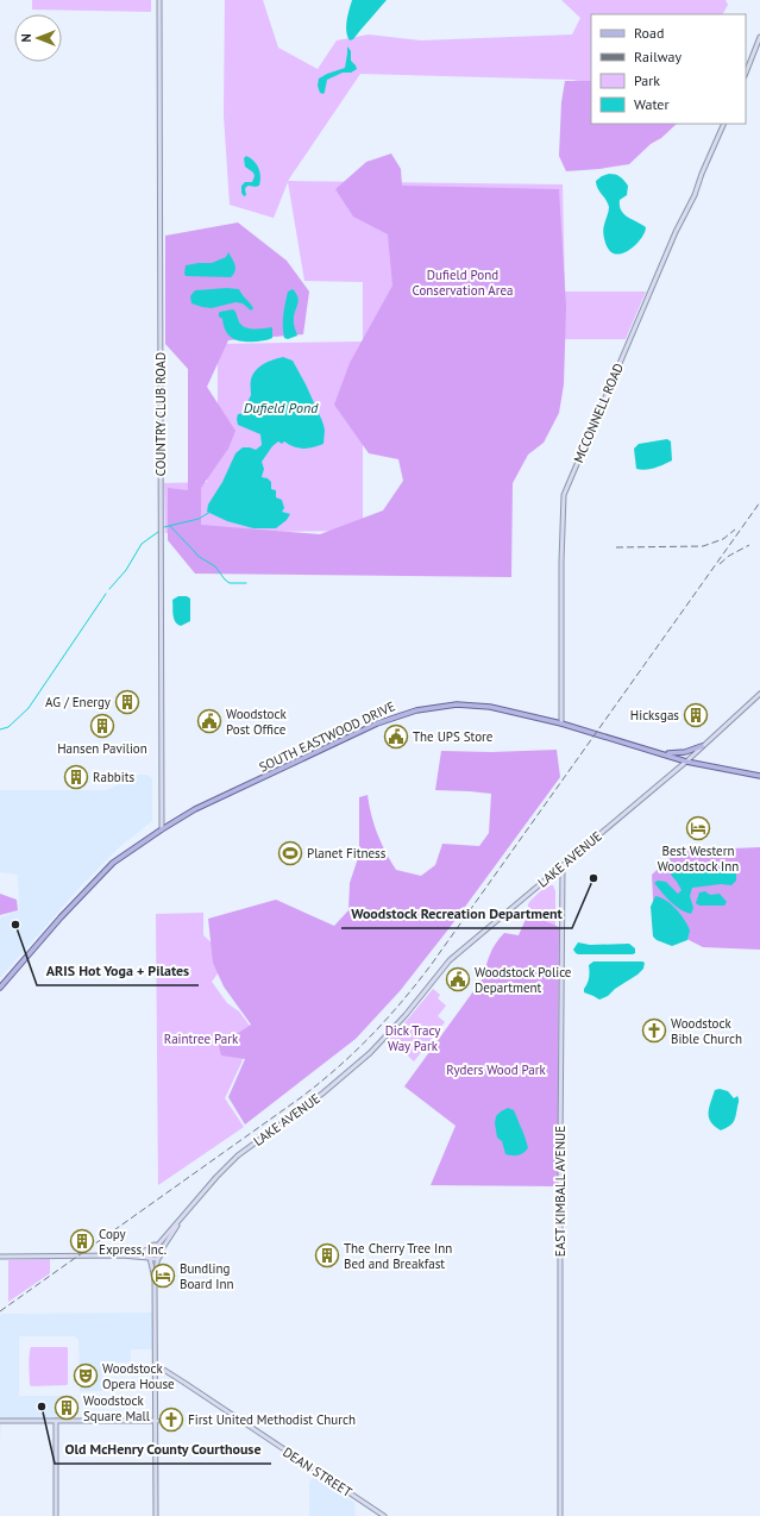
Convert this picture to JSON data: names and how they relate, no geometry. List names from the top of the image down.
{
  "streets": {
    "main road": ["SOUTH EASTWOOD DRIVE"],
    "street": [
      "MCCONNELL ROAD",
      "COUNTRY CLUB ROAD",
      "LAKE AVENUE",
      "EAST KIMBALL AVENUE",
      "DEAN STREET"
    ]
  },
  "crossings": [
    ["MCCONNELL ROAD", "SOUTH EASTWOOD DRIVE"],
    ["COUNTRY CLUB ROAD", "SOUTH EASTWOOD DRIVE"],
    ["SOUTH EASTWOOD DRIVE", "LAKE AVENUE"],
    ["LAKE AVENUE", "EAST KIMBALL AVENUE"]
  ],
  "water": ["Dufield Pond"],
  "parks": [
    "Dufield Pond Conservation Area",
    "Dick Tracy Way Park",
    "Raintree Park",
    "Ryders Wood Park"
  ],
  "places": {
    "building": [
      "AG / Energy",
      "Hicksgas",
      "Hansen Pavilion",
      "Rabbits",
      "Copy Express, Inc.",
      "The Cherry Tree Inn Bed and Breakfast",
      "Woodstock Square Mall"
    ],
    "public building": ["Woodstock Post Office", "The UPS Store", "Woodstock Police Department"],
    "hotel": ["Best Western Woodstock Inn", "Bundling Board Inn"],
    "sports": ["Planet Fitness"],
    "other": ["Woodstock Recreation Department", "ARIS Hot Yoga + Pilates", "Old McHenry County Courthouse"],
    "church": ["Woodstock Bible Church", "First United Methodist Church"],
    "theatre": ["Woodstock Opera House"]
  },
  "legend": [
    "Road",
    "Railway",
    "Park",
    "Water"
  ],
  "north": "left"
}
